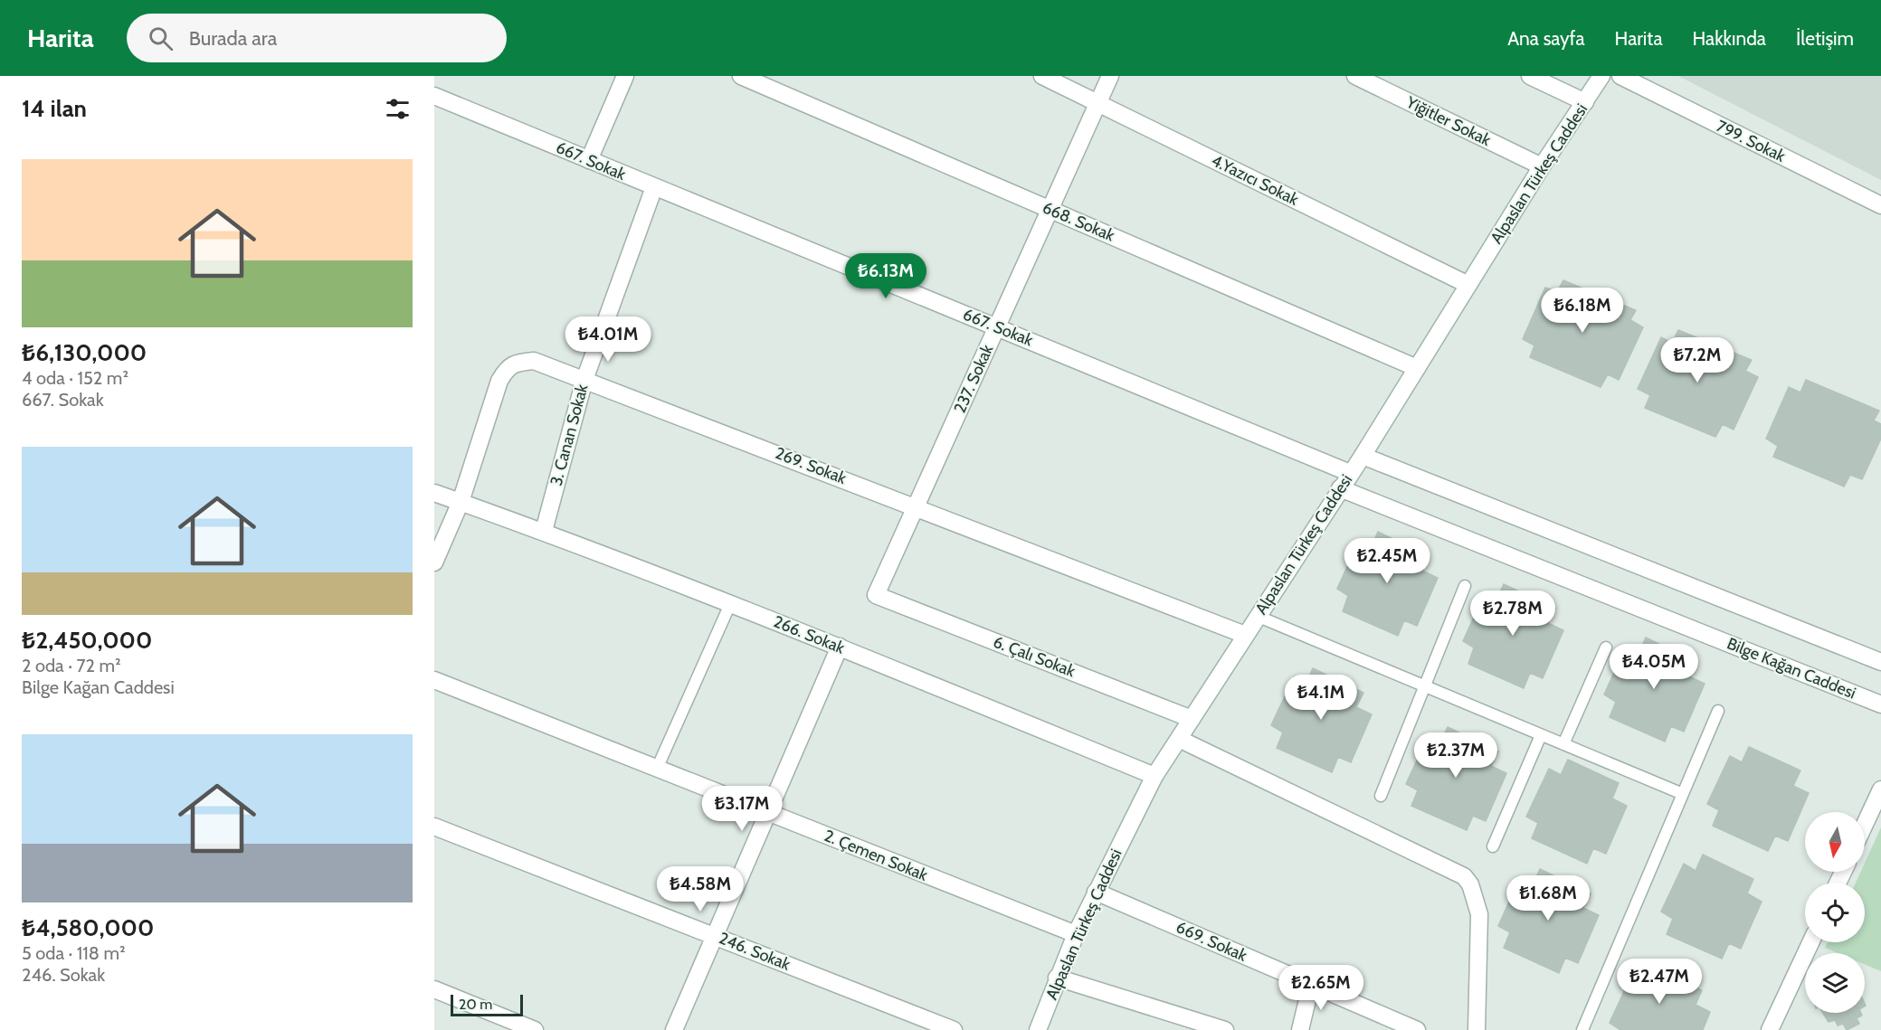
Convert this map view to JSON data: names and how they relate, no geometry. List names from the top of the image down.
{
  "streets": {
    "street": [
      "Yiğitler Sokak",
      "799. Sokak",
      "667. Sokak",
      "Alpaslan Türkeş Caddesi",
      "4.Yazıcı Sokak",
      "668. Sokak",
      "237. Sokak",
      "3. Canan Sokak",
      "269. Sokak",
      "266. Sokak",
      "6. Çalı Sokak",
      "Bilge Kağan Caddesi",
      "2. Çemen Sokak",
      "669. Sokak",
      "246. Sokak"
    ]
  },
  "crossings": [
    ["Yiğitler Sokak", "Alpaslan Türkeş Caddesi"],
    ["667. Sokak", "Alpaslan Türkeş Caddesi"],
    ["667. Sokak", "237. Sokak"],
    ["667. Sokak", "3. Canan Sokak"],
    ["Alpaslan Türkeş Caddesi", "4.Yazıcı Sokak"],
    ["Alpaslan Türkeş Caddesi", "668. Sokak"],
    ["Alpaslan Türkeş Caddesi", "269. Sokak"],
    ["Alpaslan Türkeş Caddesi", "266. Sokak"],
    ["Alpaslan Türkeş Caddesi", "6. Çalı Sokak"],
    ["Alpaslan Türkeş Caddesi", "Bilge Kağan Caddesi"],
    ["Alpaslan Türkeş Caddesi", "2. Çemen Sokak"],
    ["Alpaslan Türkeş Caddesi", "669. Sokak"],
    ["4.Yazıcı Sokak", "237. Sokak"],
    ["668. Sokak", "237. Sokak"],
    ["237. Sokak", "269. Sokak"],
    ["237. Sokak", "6. Çalı Sokak"],
    ["3. Canan Sokak", "269. Sokak"],
    ["3. Canan Sokak", "266. Sokak"],
    ["269. Sokak", "266. Sokak"]
  ],
  "scale_bar": "20 m",
  "north": "bottom",
  "page": {
    "header": "Harita",
    "search": "Burada ara",
    "nav": [
      "Ana sayfa",
      "Harita",
      "Hakkında",
      "İletişim"
    ],
    "heading": "14 ilan",
    "list": [
      {
        "name": "₺6,130,000",
        "note": "4 oda · 152 m² · 667. Sokak"
      },
      {
        "name": "₺2,450,000",
        "note": "2 oda · 72 m² · Bilge Kağan Caddesi"
      },
      {
        "name": "₺4,580,000",
        "note": "5 oda · 118 m² · 246. Sokak"
      }
    ],
    "price": [
      "₺6.13M",
      "₺6.18M",
      "₺4.01M",
      "₺7.2M",
      "₺2.45M",
      "₺2.78M",
      "₺4.05M",
      "₺4.1M",
      "₺2.37M",
      "₺3.17M",
      "₺4.58M",
      "₺1.68M",
      "₺2.47M",
      "₺2.65M"
    ],
    "scale": "20 m"
  }
}
